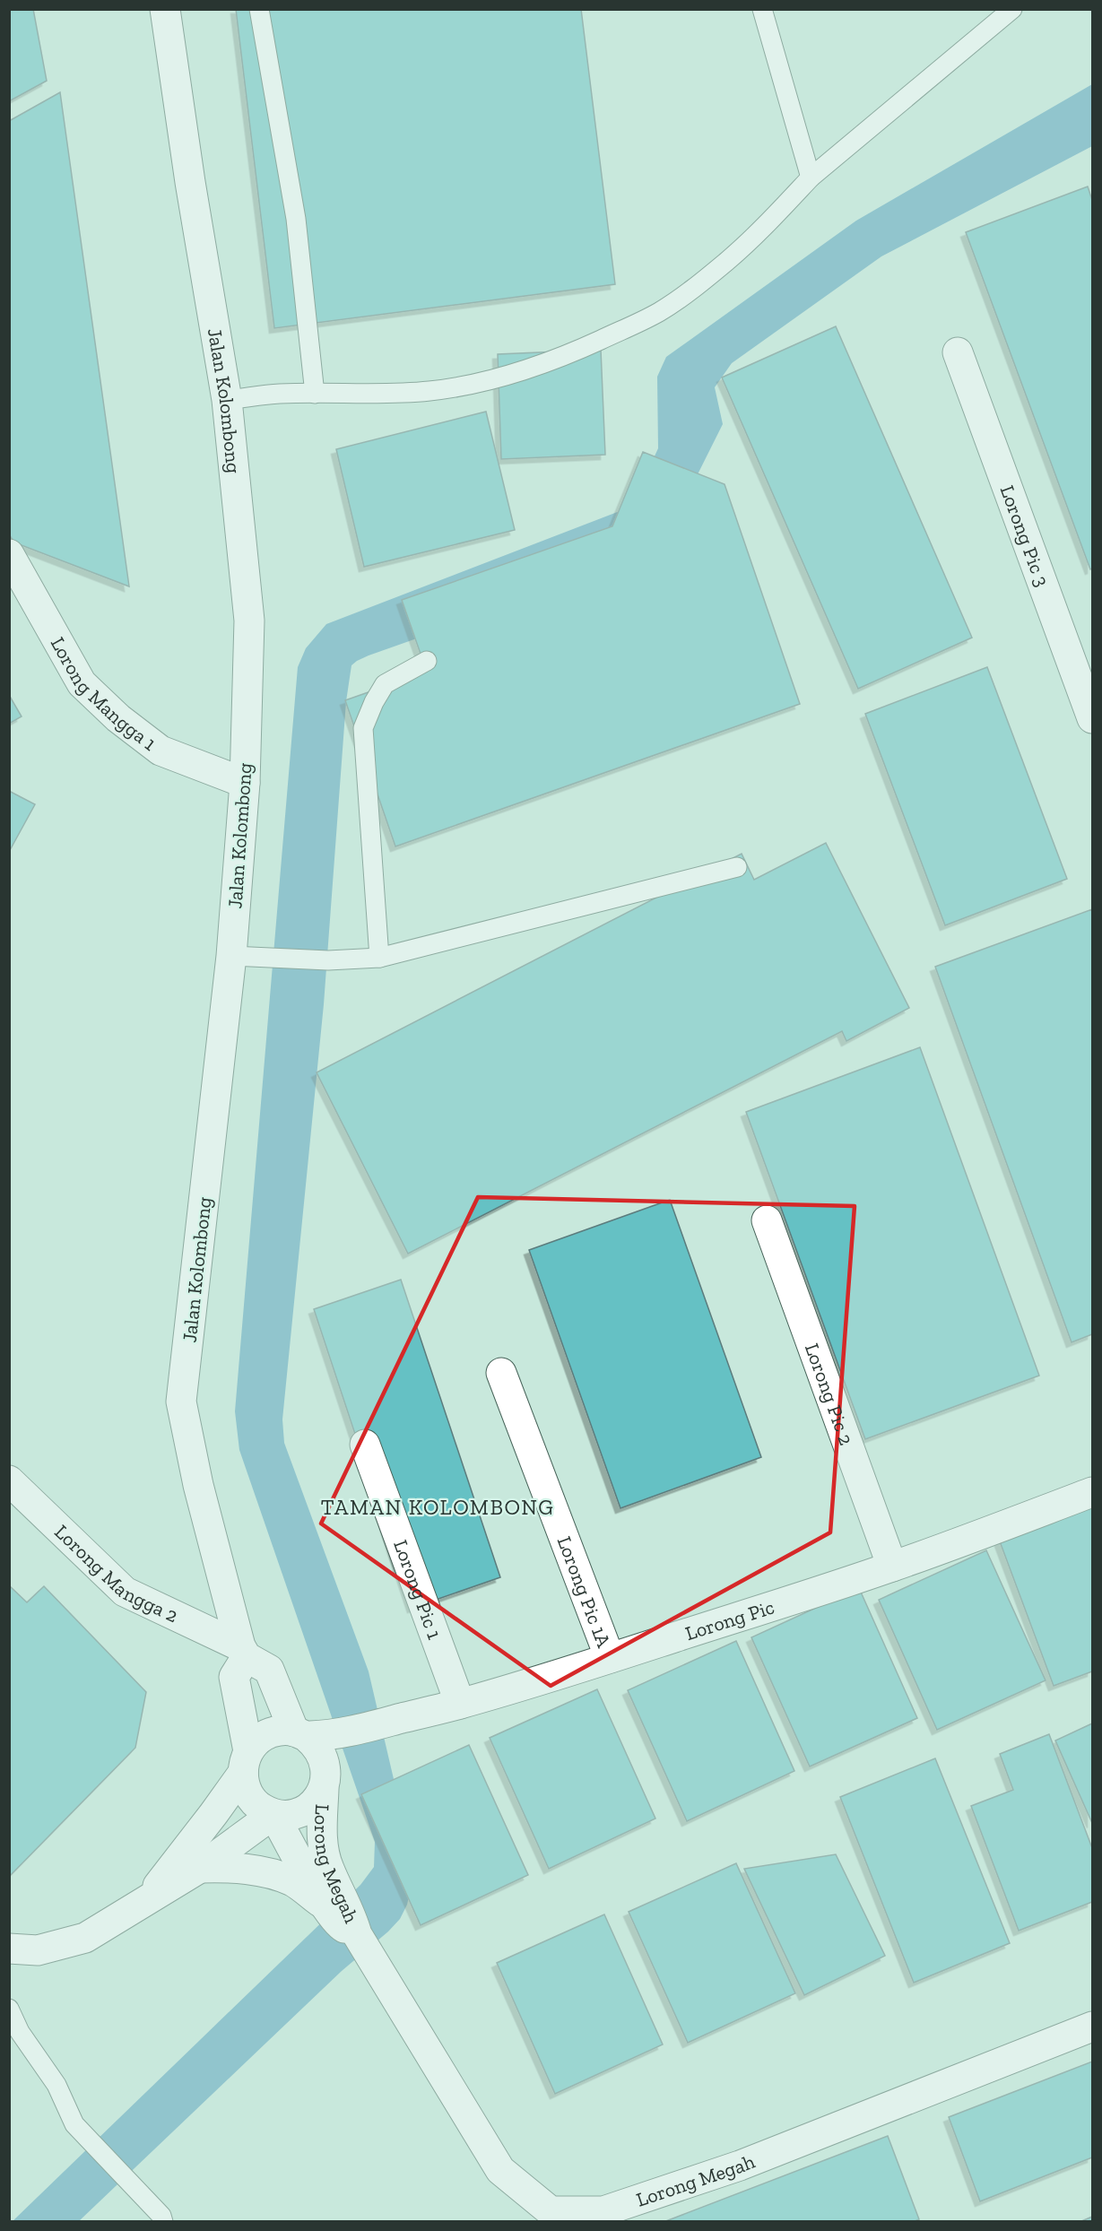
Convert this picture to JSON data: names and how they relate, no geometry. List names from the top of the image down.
{
  "streets": {
    "street": [
      "Jalan Kolombong",
      "Lorong Pic 3",
      "Lorong Mangga 1",
      "Lorong Pic 2",
      "Lorong Mangga 2",
      "Lorong Pic 1",
      "Lorong Pic 1A",
      "Lorong Pic",
      "Lorong Megah"
    ]
  },
  "crossings": [
    ["Jalan Kolombong", "Lorong Mangga 1"],
    ["Jalan Kolombong", "Lorong Mangga 2"],
    ["Lorong Pic 2", "Lorong Pic"],
    ["Lorong Pic 1", "Lorong Pic"],
    ["Lorong Pic 1A", "Lorong Pic"],
    ["Lorong Pic", "Lorong Megah"]
  ],
  "districts": ["TAMAN KOLOMBONG"]
}
